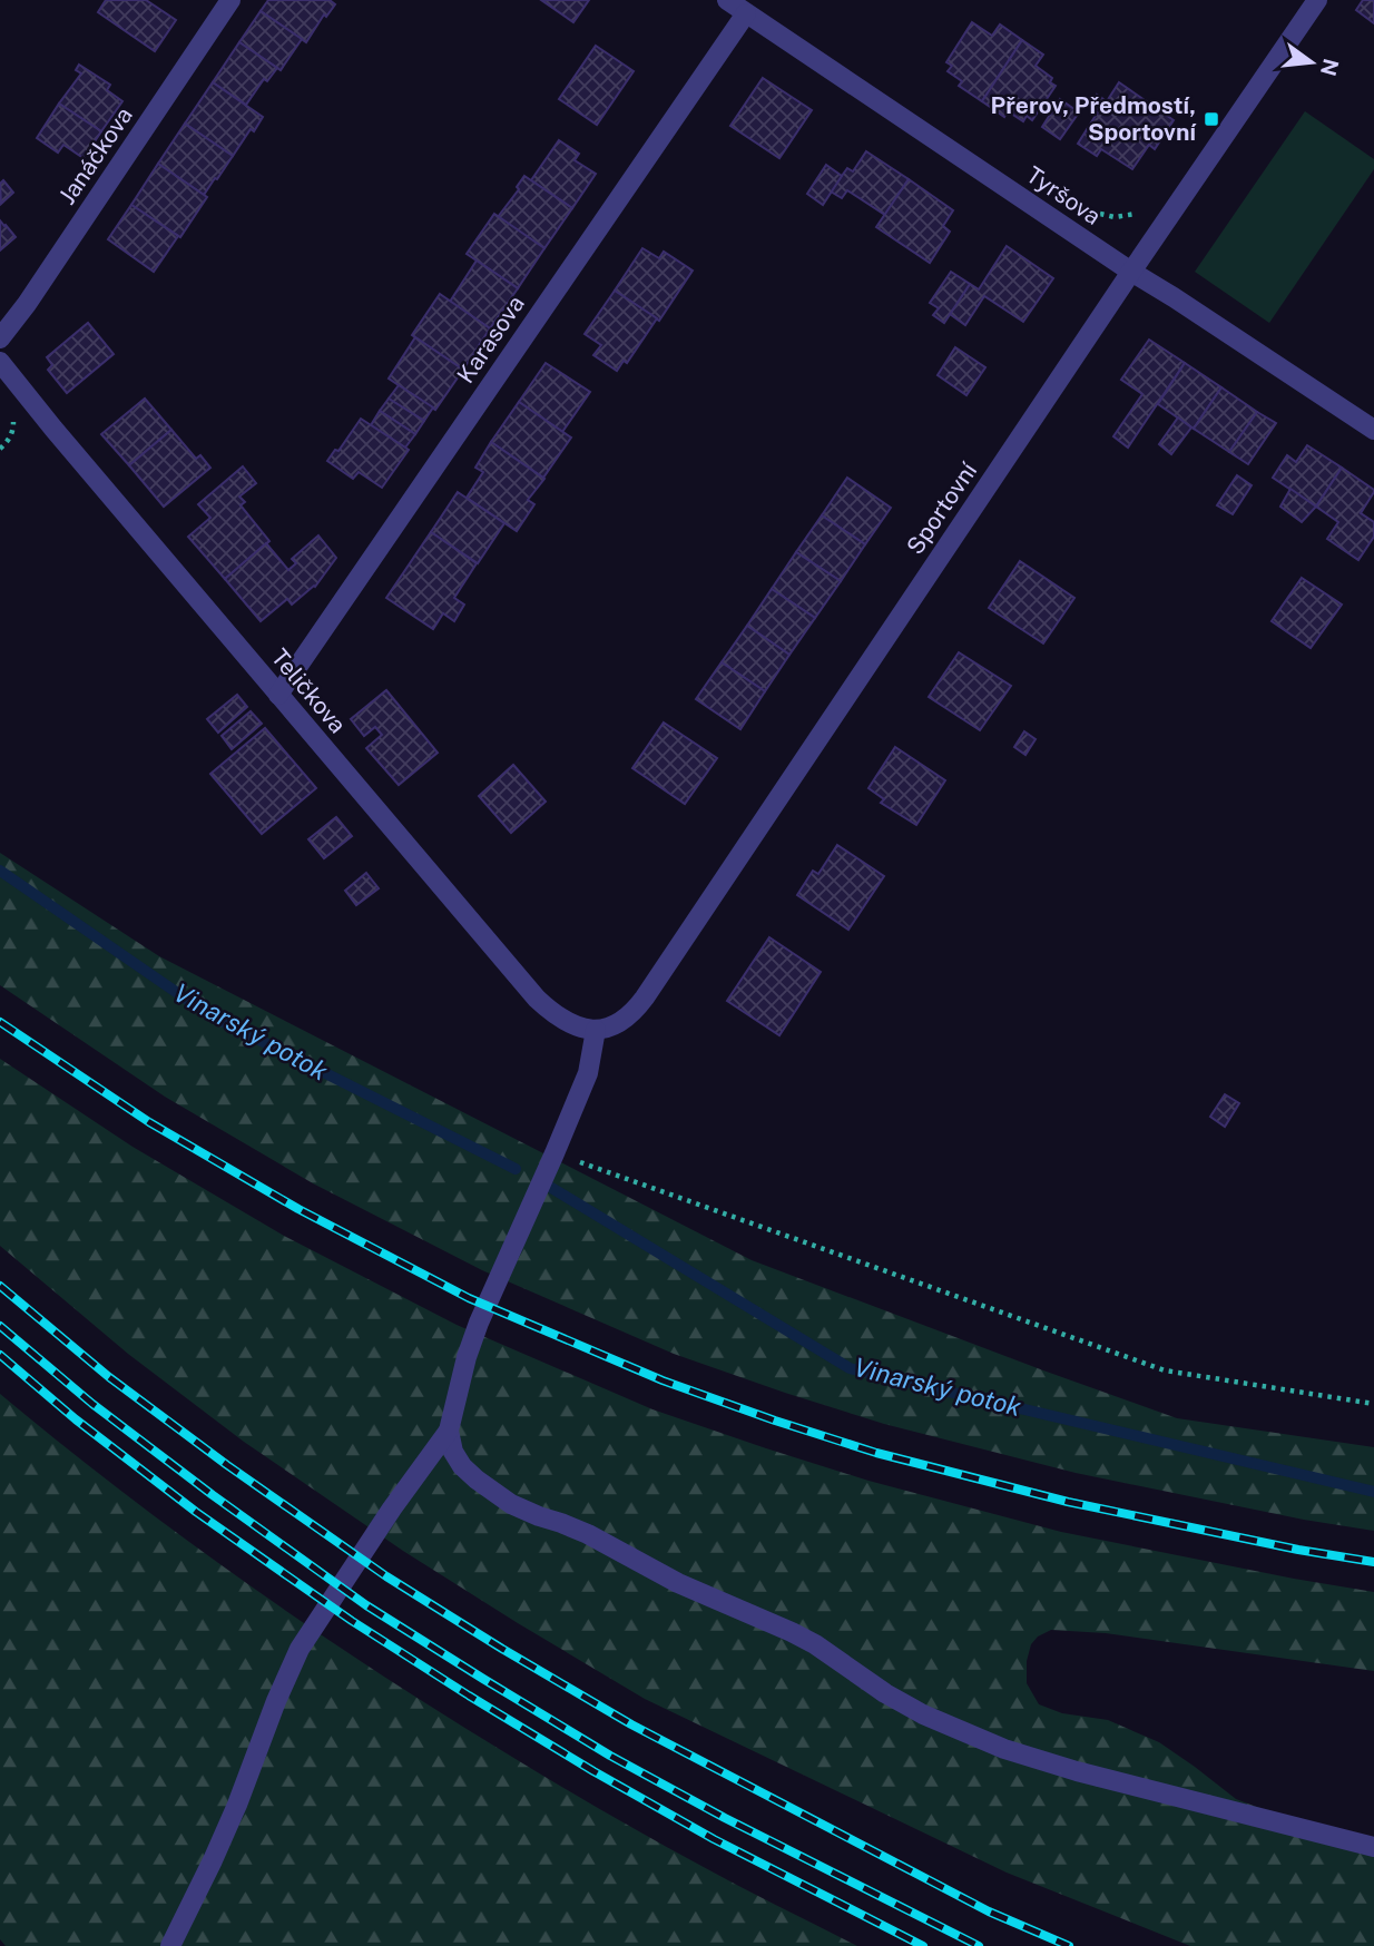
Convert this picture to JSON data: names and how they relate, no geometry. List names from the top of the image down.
{
  "streets": {
    "street": [
      "Janáčkova",
      "Tyršova",
      "Karasova",
      "Sportovní",
      "Teličkova"
    ]
  },
  "crossings": [
    ["Tyršova", "Karasova"],
    ["Tyršova", "Sportovní"],
    ["Karasova", "Teličkova"],
    ["Sportovní", "Teličkova"]
  ],
  "water": ["Vinarský potok"],
  "places": {
    "transit": ["Přerov, Předmostí, Sportovní"]
  },
  "north": "right"
}
